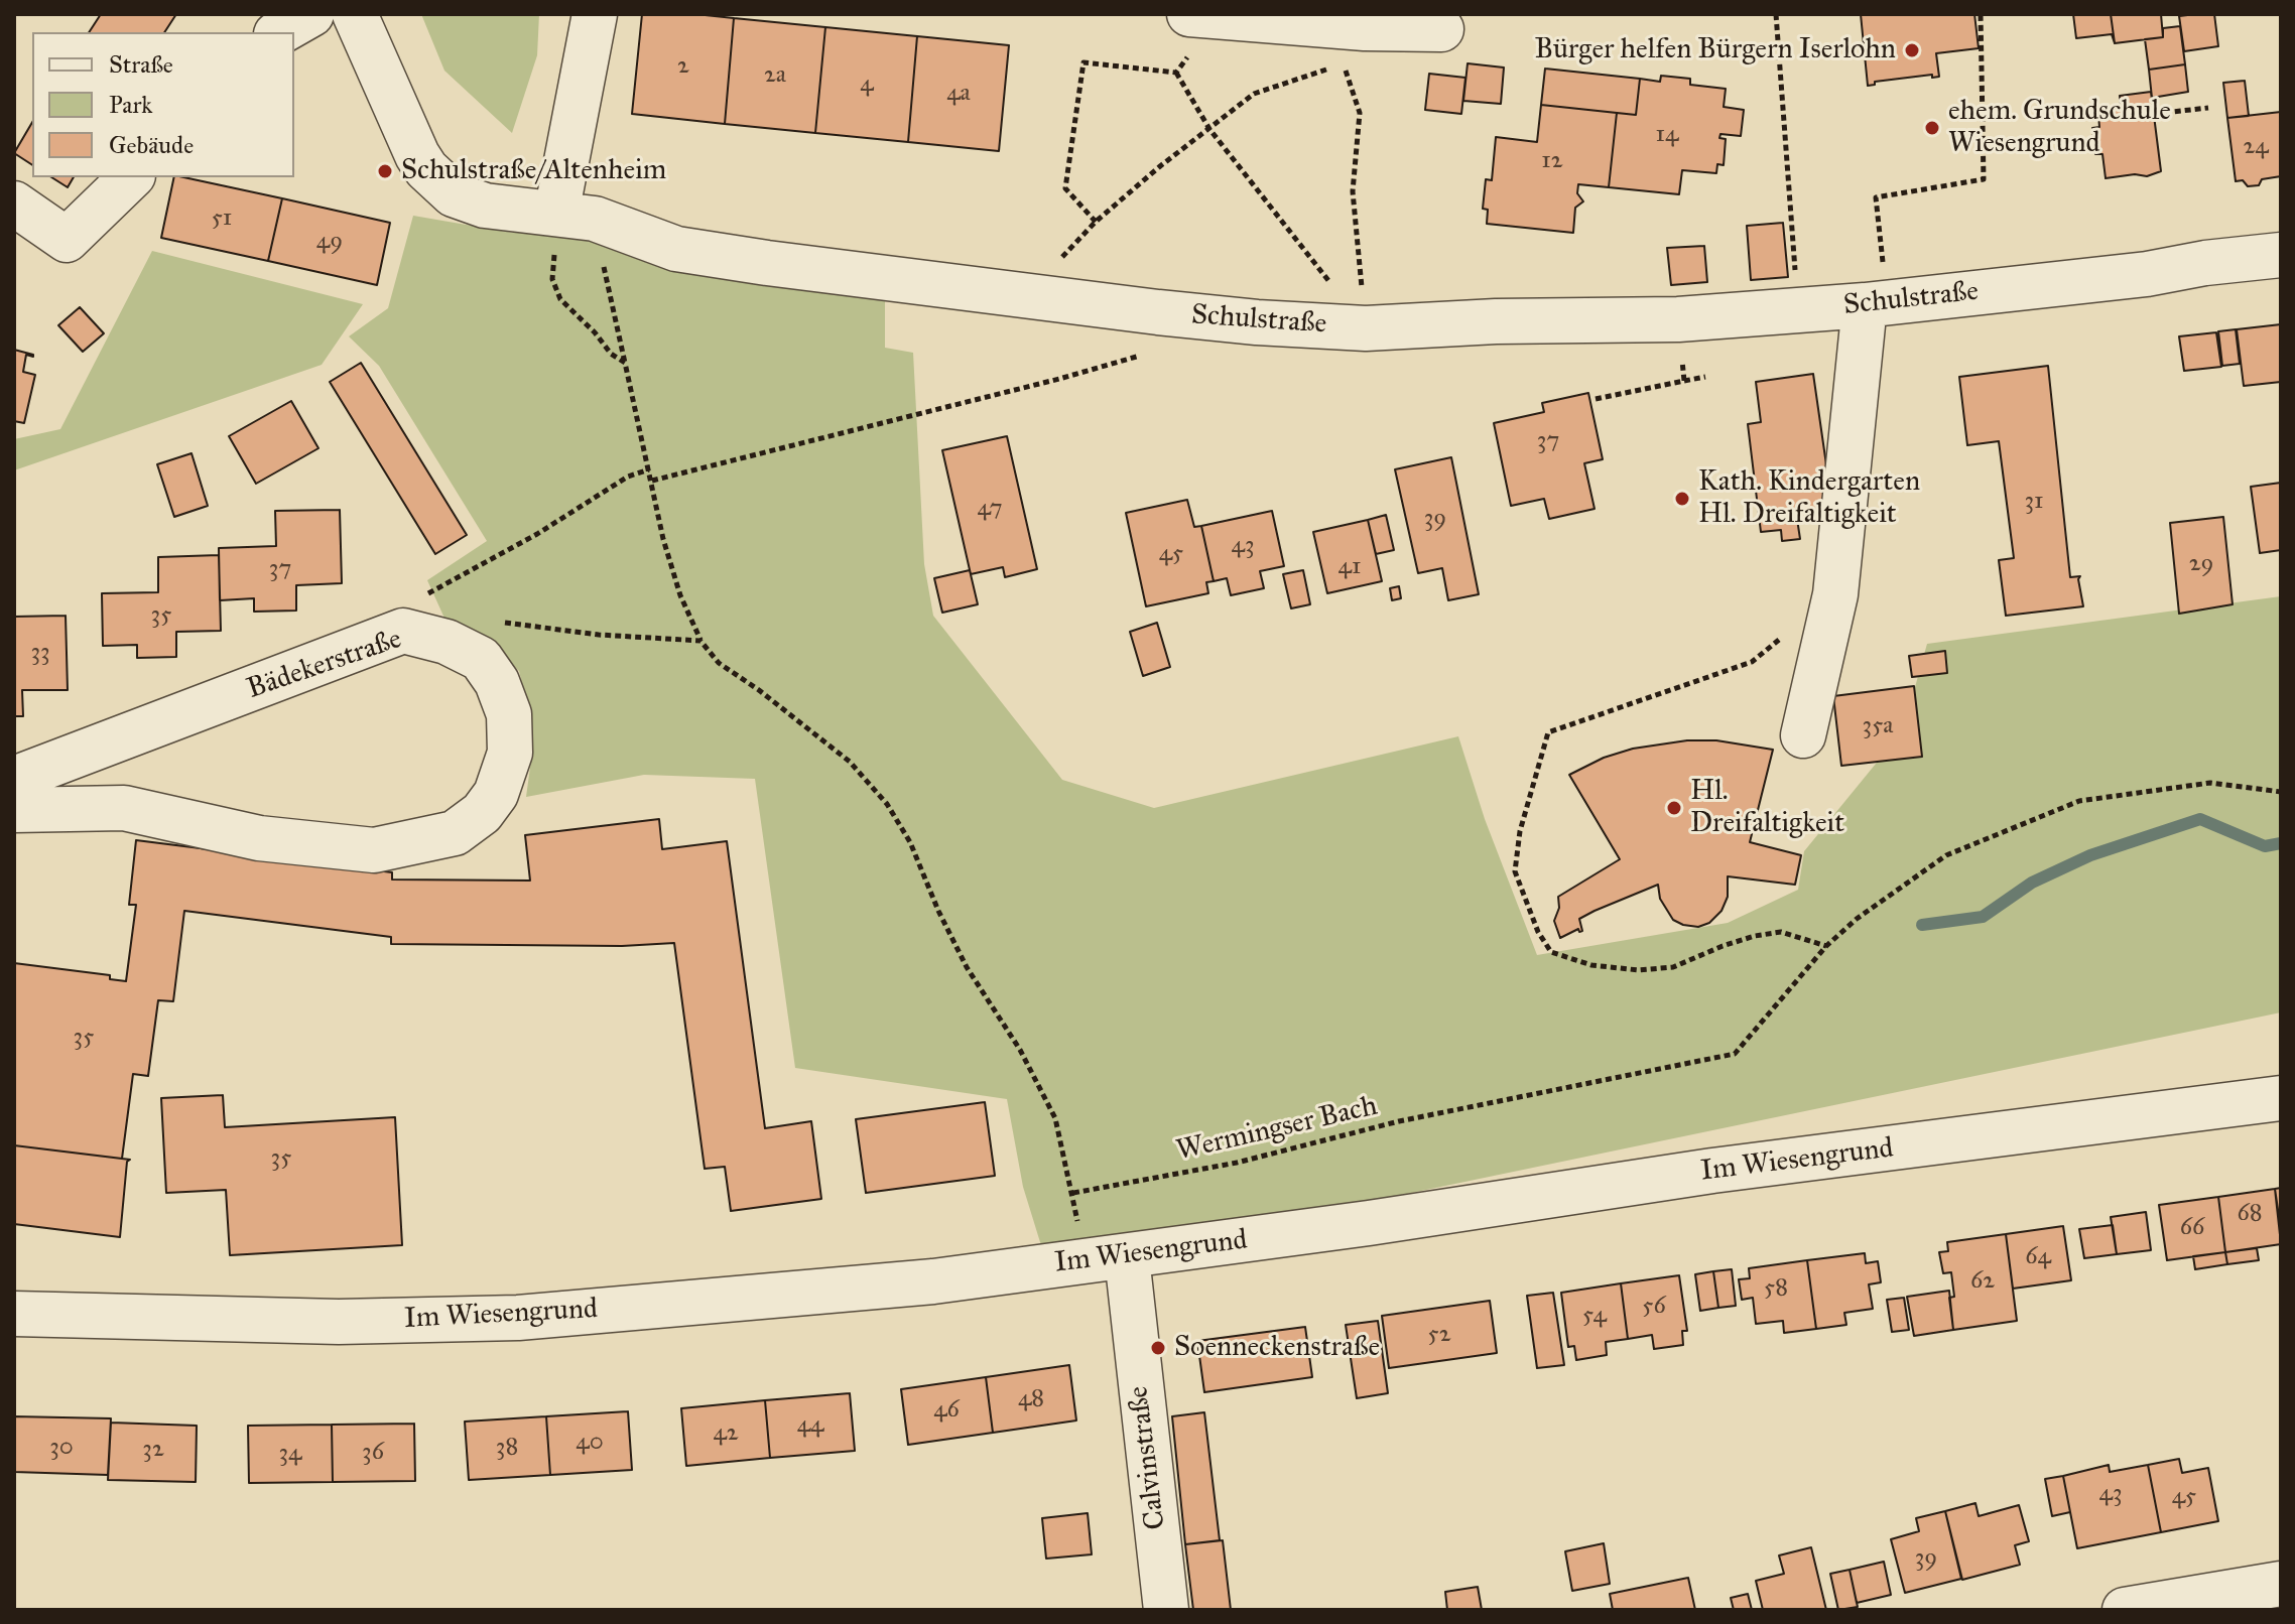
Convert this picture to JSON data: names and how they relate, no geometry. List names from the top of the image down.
{
  "streets": {
    "street": [
      "Schulstraße",
      "Bädekerstraße",
      "Im Wiesengrund",
      "Calvinstraße"
    ],
    "path": ["Wermingser Bach"]
  },
  "crossings": [
    ["Im Wiesengrund", "Calvinstraße"]
  ],
  "places": [
    "Bürger helfen Bürgern Iserlohn",
    "ehem. Grundschule Wiesengrund",
    "Schulstraße/Altenheim",
    "Kath. Kindergarten Hl. Dreifaltigkeit",
    "Hl. Dreifaltigkeit",
    "Soenneckenstraße"
  ],
  "house_numbers": [
    "2",
    "2a",
    "4",
    "4a",
    "14",
    "24",
    "12",
    "51",
    "49",
    "37",
    "31",
    "47",
    "39",
    "43",
    "45",
    "29",
    "41",
    "37",
    "35",
    "33",
    "35a",
    "35",
    "35",
    "68",
    "66",
    "64",
    "62",
    "58",
    "56",
    "54",
    "52",
    "48",
    "46",
    "44",
    "42",
    "40",
    "30",
    "38",
    "32",
    "36",
    "34",
    "43",
    "45",
    "39"
  ],
  "legend": ["Straße", "Park", "Gebäude"]
}
